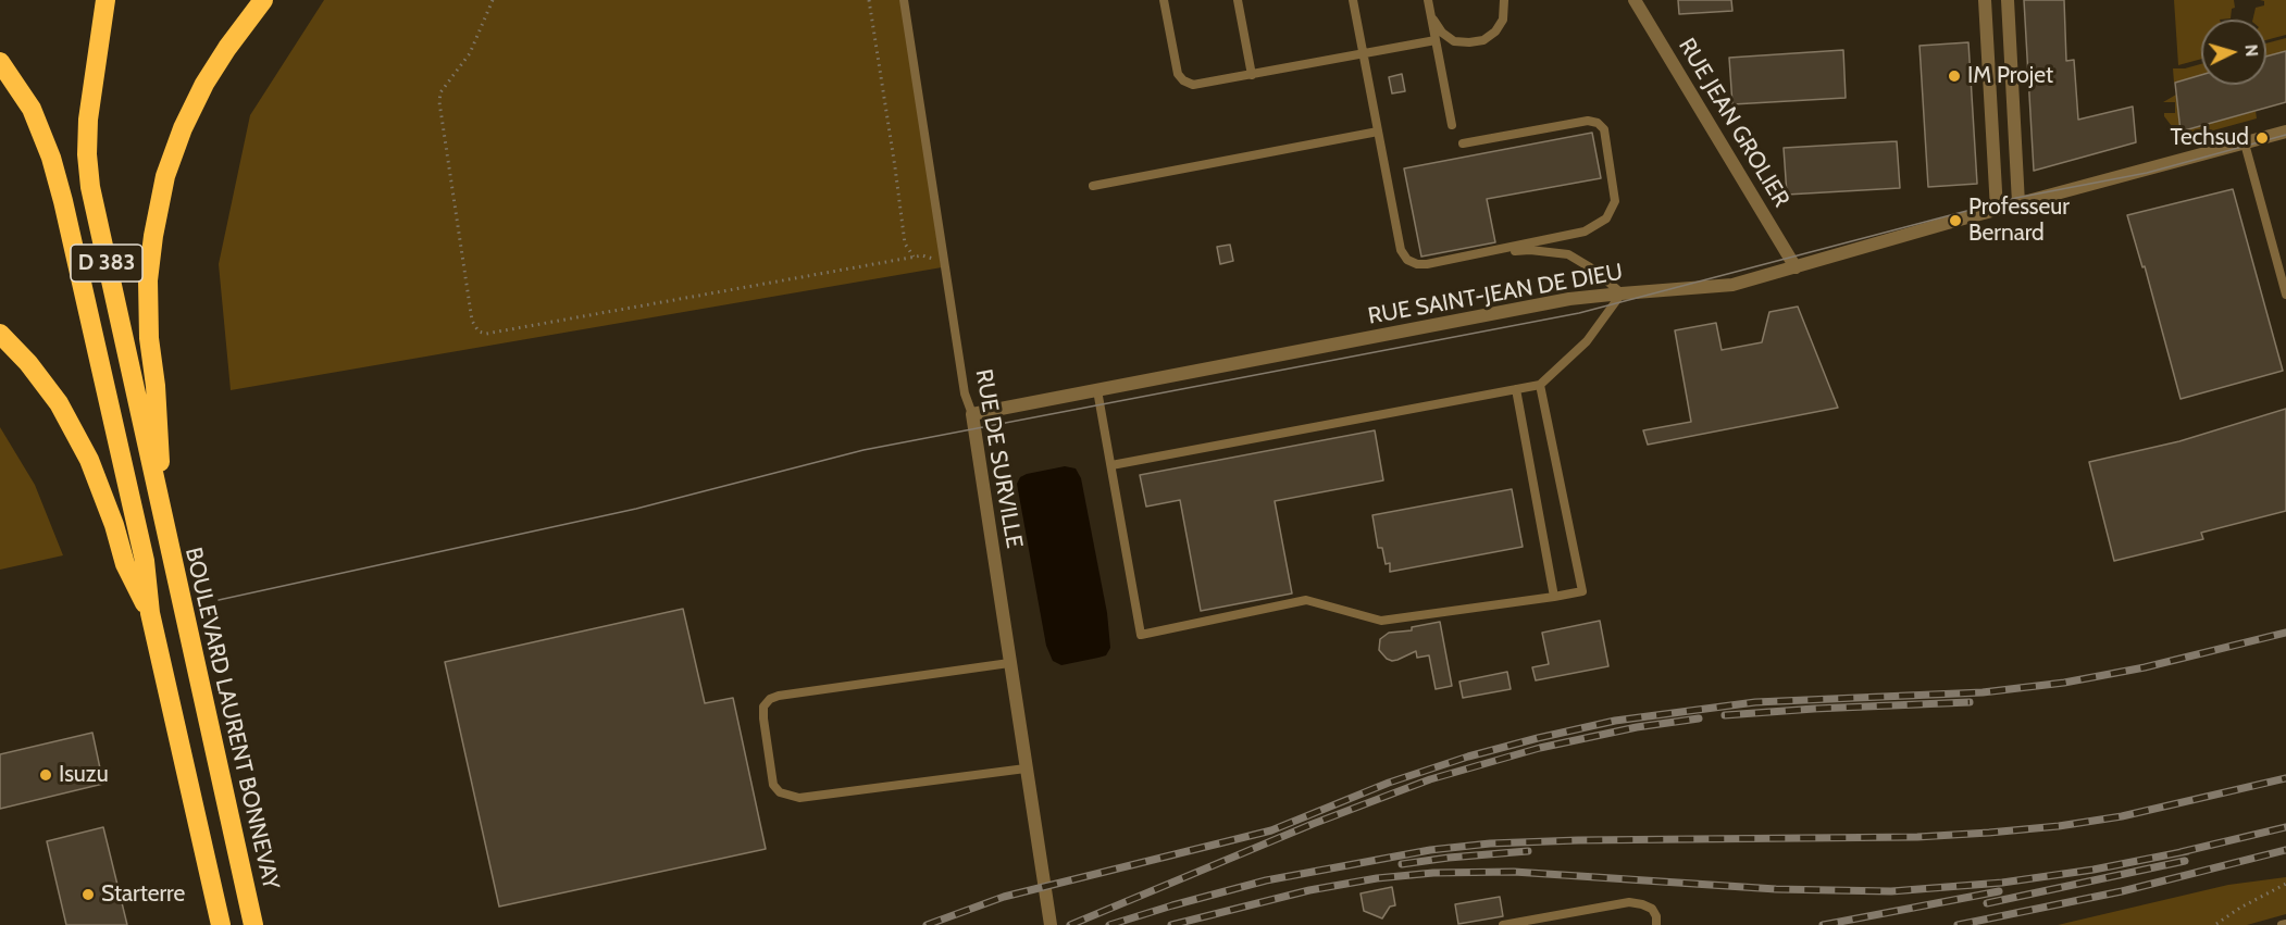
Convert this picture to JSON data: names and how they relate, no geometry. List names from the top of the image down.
{
  "streets": {
    "highway": ["D 383", "BOULEVARD LAURENT BONNEVAY"],
    "street": ["RUE JEAN GROLIER", "RUE SAINT-JEAN DE DIEU", "RUE DE SURVILLE"]
  },
  "crossings": [
    ["RUE JEAN GROLIER", "RUE SAINT-JEAN DE DIEU"],
    ["D 383", "BOULEVARD LAURENT BONNEVAY"],
    ["RUE SAINT-JEAN DE DIEU", "RUE DE SURVILLE"]
  ],
  "places": [
    "IM Projet",
    "Techsud",
    "Professeur Bernard",
    "Isuzu",
    "Starterre"
  ],
  "north": "right"
}
